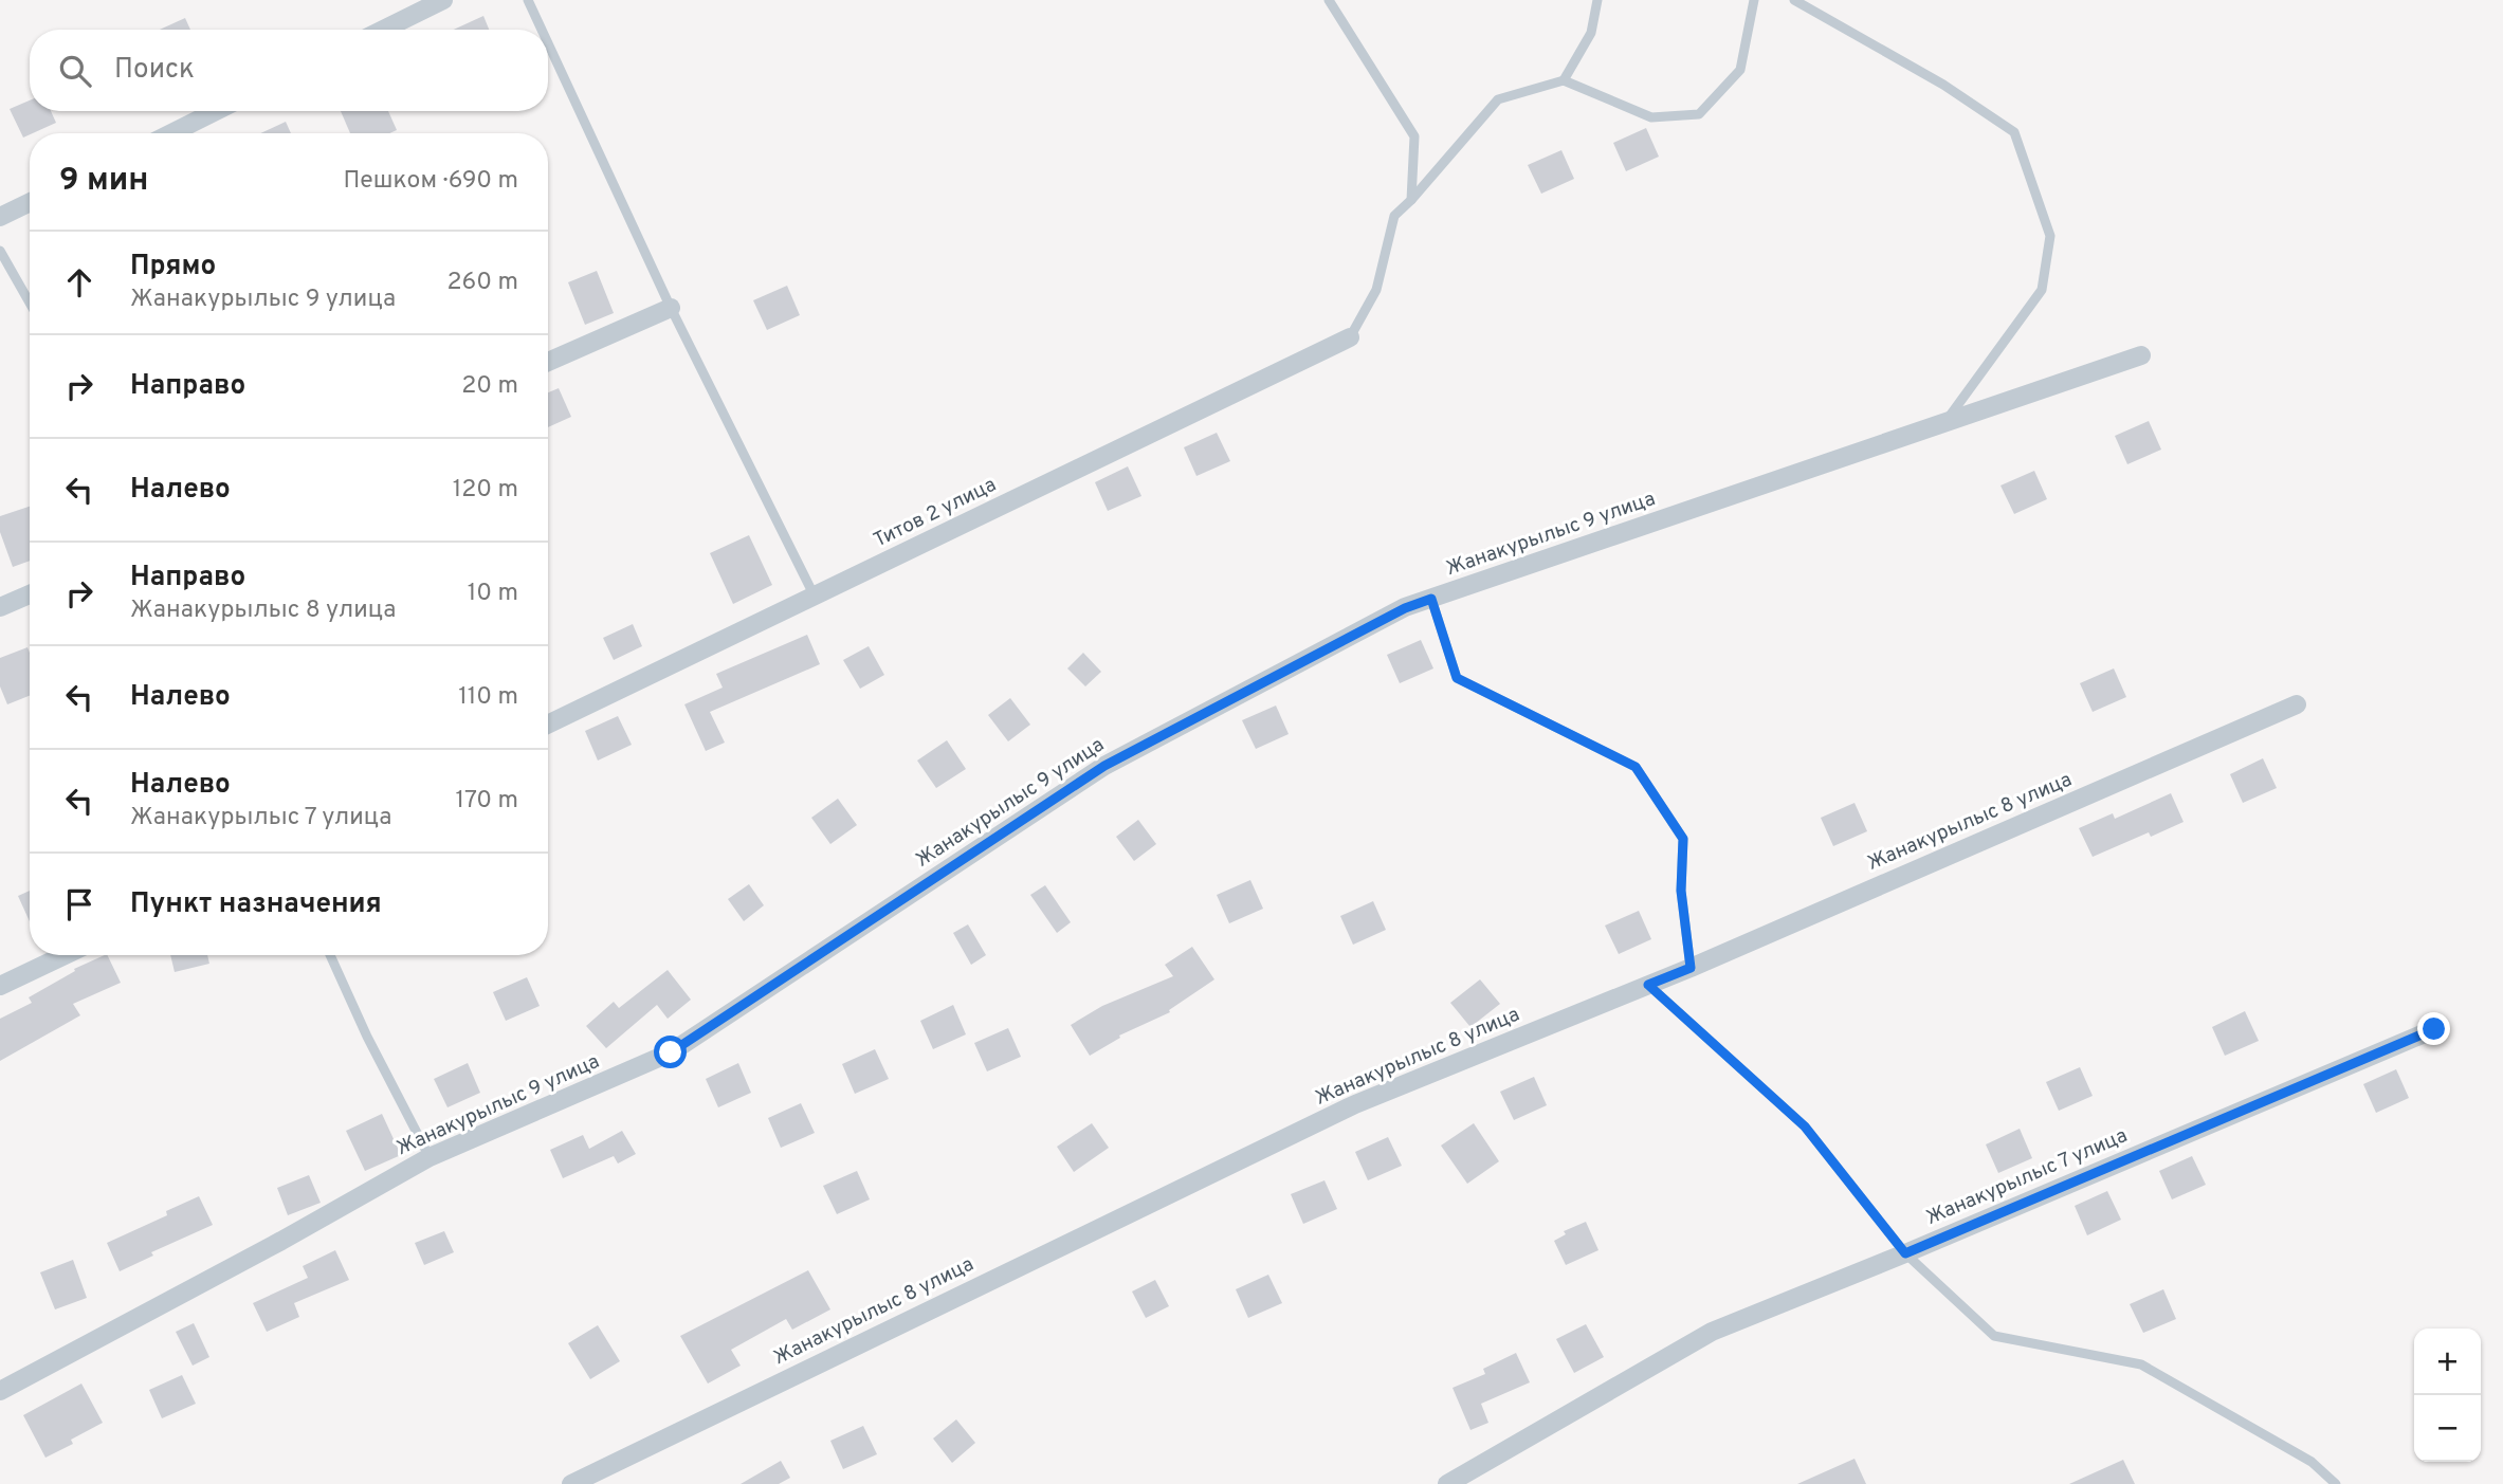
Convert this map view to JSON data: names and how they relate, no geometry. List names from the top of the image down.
{
  "streets": {
    "street": [
      "Титов 2 улица",
      "Жанакурылыс 9 улица",
      "Жанакурылыс 8 улица",
      "Жанакурылыс 7 улица"
    ]
  },
  "page": {
    "search": "Поиск",
    "heading": ["9 мин", "Пешком · 690 m"],
    "list": [
      ["Прямо", "Жанакурылыс 9 улица", "260 m"],
      ["Направо", "20 m"],
      ["Налево", "120 m"],
      ["Направо", "Жанакурылыс 8 улица", "10 m"],
      ["Налево", "110 m"],
      ["Налево", "Жанакурылыс 7 улица", "170 m"],
      "Пункт назначения"
    ],
    "map_buttons": ["+", "−"]
  }
}
